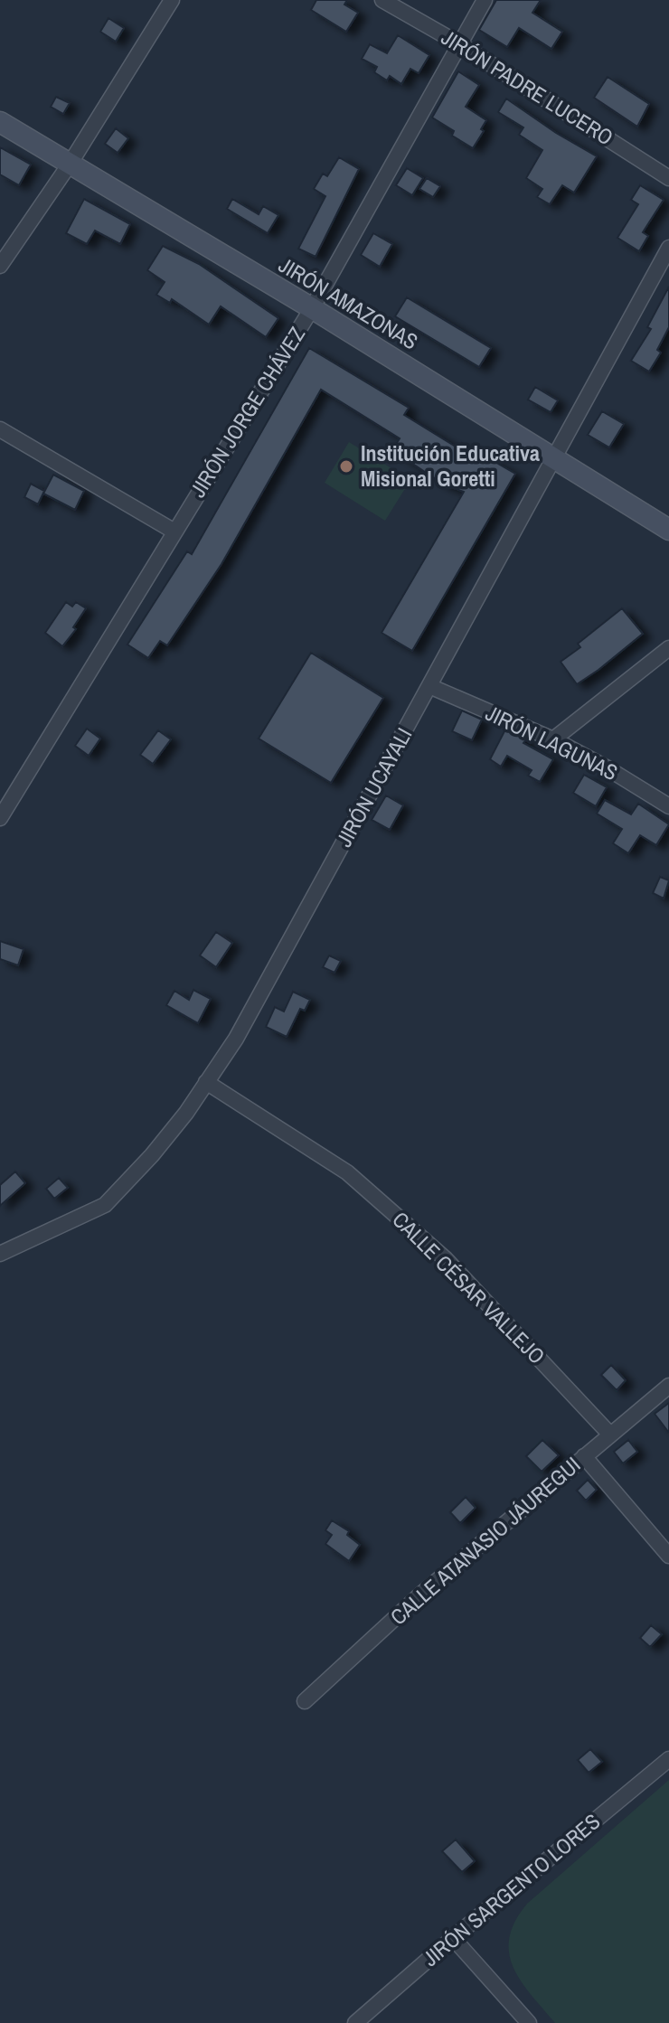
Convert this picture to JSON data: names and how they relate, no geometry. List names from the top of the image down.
{
  "streets": {
    "street": [
      "JIRÓN PADRE LUCERO",
      "JIRÓN AMAZONAS",
      "JIRÓN JORGE CHÁVEZ",
      "JIRÓN LAGUNAS",
      "JIRÓN UCAYALI",
      "CALLE CÉSAR VALLEJO",
      "CALLE ATANASIO JÁUREGUI",
      "JIRÓN SARGENTO LORES"
    ]
  },
  "crossings": [
    ["JIRÓN PADRE LUCERO", "JIRÓN JORGE CHÁVEZ"],
    ["JIRÓN AMAZONAS", "JIRÓN JORGE CHÁVEZ"],
    ["JIRÓN AMAZONAS", "JIRÓN UCAYALI"],
    ["JIRÓN LAGUNAS", "JIRÓN UCAYALI"],
    ["JIRÓN UCAYALI", "CALLE CÉSAR VALLEJO"],
    ["CALLE CÉSAR VALLEJO", "CALLE ATANASIO JÁUREGUI"]
  ],
  "places": ["Institución Educativa Misional Goretti"]
}
